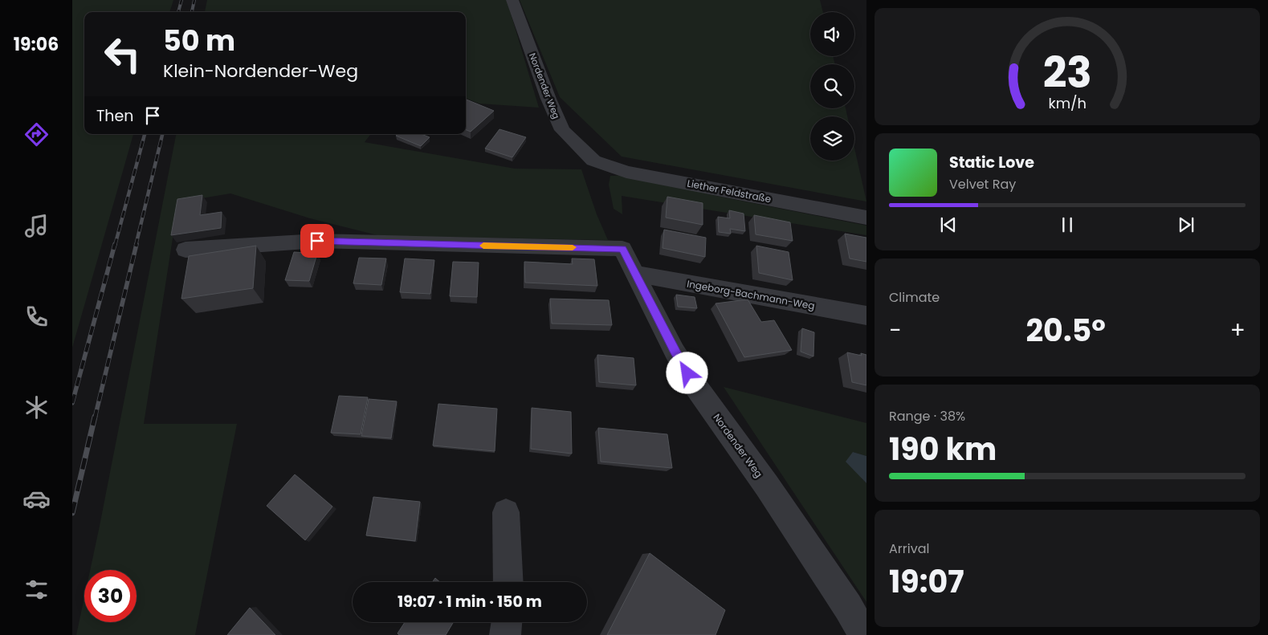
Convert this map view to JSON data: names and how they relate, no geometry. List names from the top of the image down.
{
  "streets": {
    "street": ["Nordender Weg", "Liether Feldstraße", "Ingeborg-Bachmann-Weg"]
  },
  "crossings": [
    ["Nordender Weg", "Liether Feldstraße"],
    ["Nordender Weg", "Ingeborg-Bachmann-Weg"]
  ],
  "page": {
    "tabs": "19:06",
    "turn": ["50 m", "Klein-Nordender-Weg"],
    "then": "Then",
    "song": ["Static Love", "Velvet Ray"],
    "tile": [
      "Climate",
      ["Range · 38%", "190 km"],
      ["Arrival", "19:07"]
    ],
    "heat": ["−", "20.5°", "+"],
    "limit": "30",
    "trip": "19:07 · 1 min · 150 m",
    "gauge": ["23", "km/h"]
  }
}
